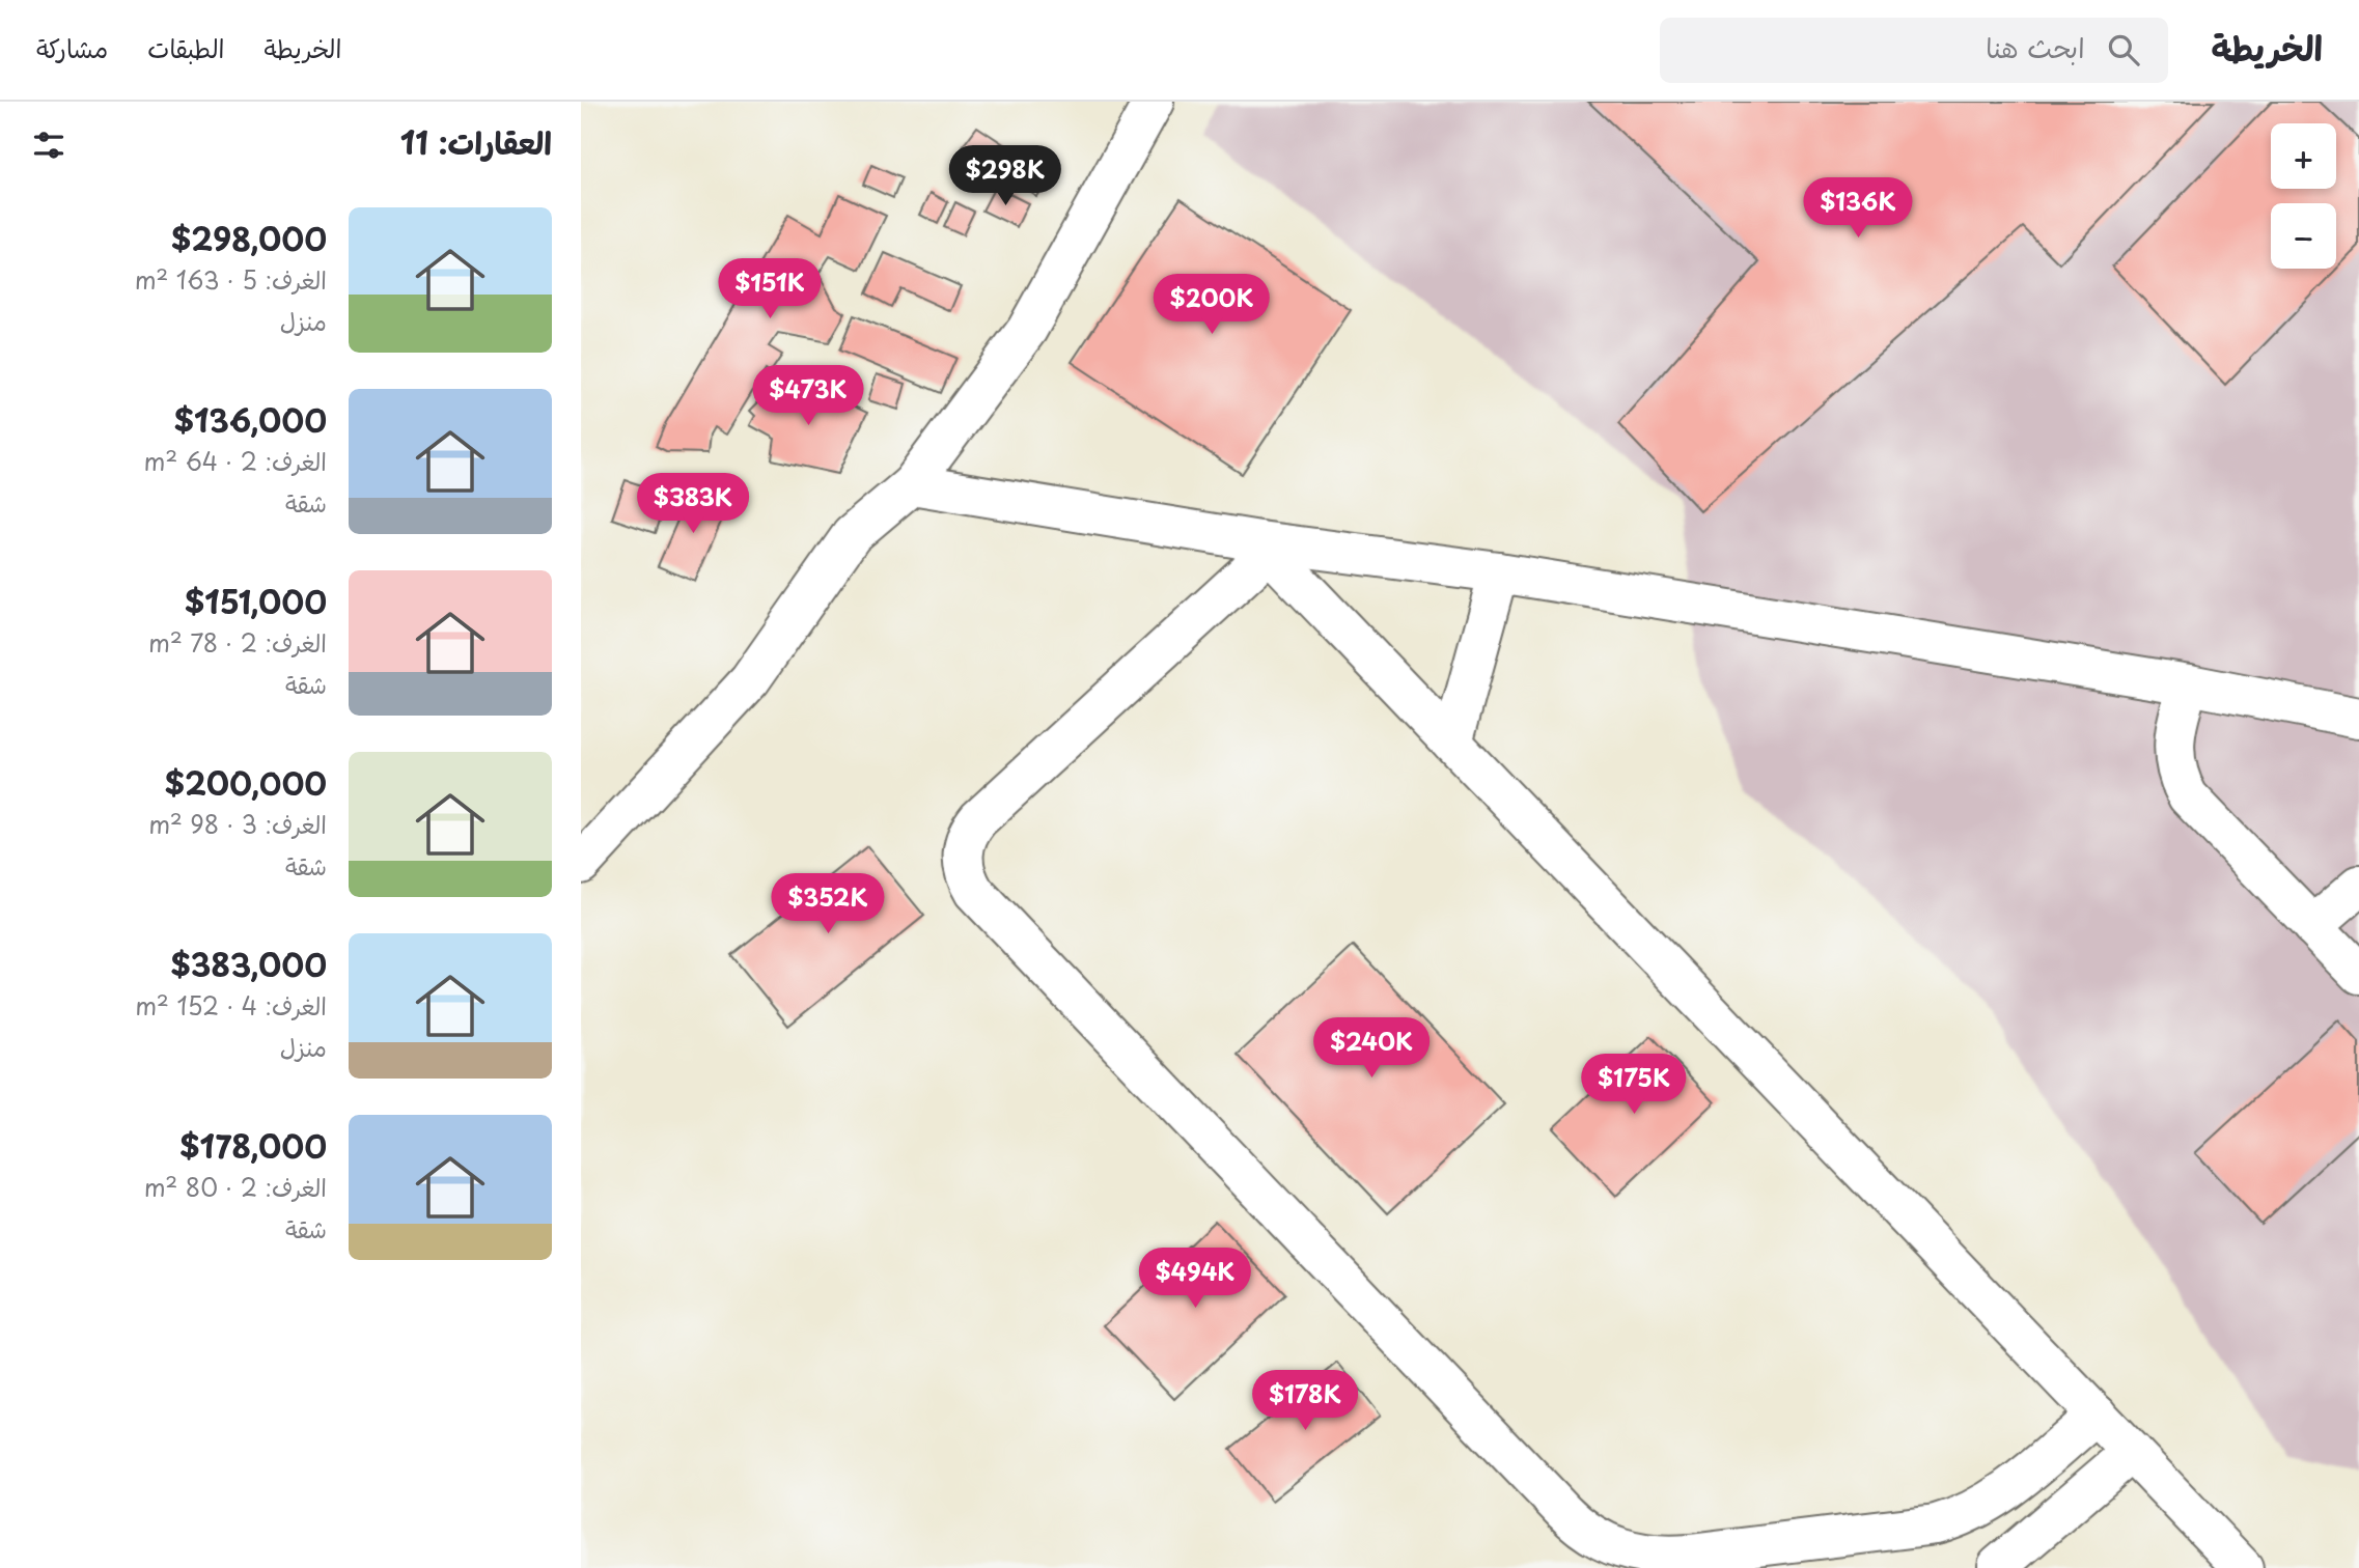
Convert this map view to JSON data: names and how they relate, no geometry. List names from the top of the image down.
{
  "page": {
    "header": "الخريطة",
    "search": "ابحث هنا",
    "nav": ["الخريطة", "الطبقات", "مشاركة"],
    "heading": "العقارات: 11",
    "map_buttons": ["+", "−"],
    "price": [
      "$298K",
      "$136K",
      "$151K",
      "$200K",
      "$473K",
      "$383K",
      "$352K",
      "$240K",
      "$175K",
      "$494K",
      "$178K"
    ],
    "list": [
      {
        "name": "$298,000",
        "note": "الغرف: 5 · 163 m² · منزل"
      },
      {
        "name": "$136,000",
        "note": "الغرف: 2 · 64 m² · شقة"
      },
      {
        "name": "$151,000",
        "note": "الغرف: 2 · 78 m² · شقة"
      },
      {
        "name": "$200,000",
        "note": "الغرف: 3 · 98 m² · شقة"
      },
      {
        "name": "$383,000",
        "note": "الغرف: 4 · 152 m² · منزل"
      },
      {
        "name": "$178,000",
        "note": "الغرف: 2 · 80 m² · شقة"
      }
    ]
  }
}
